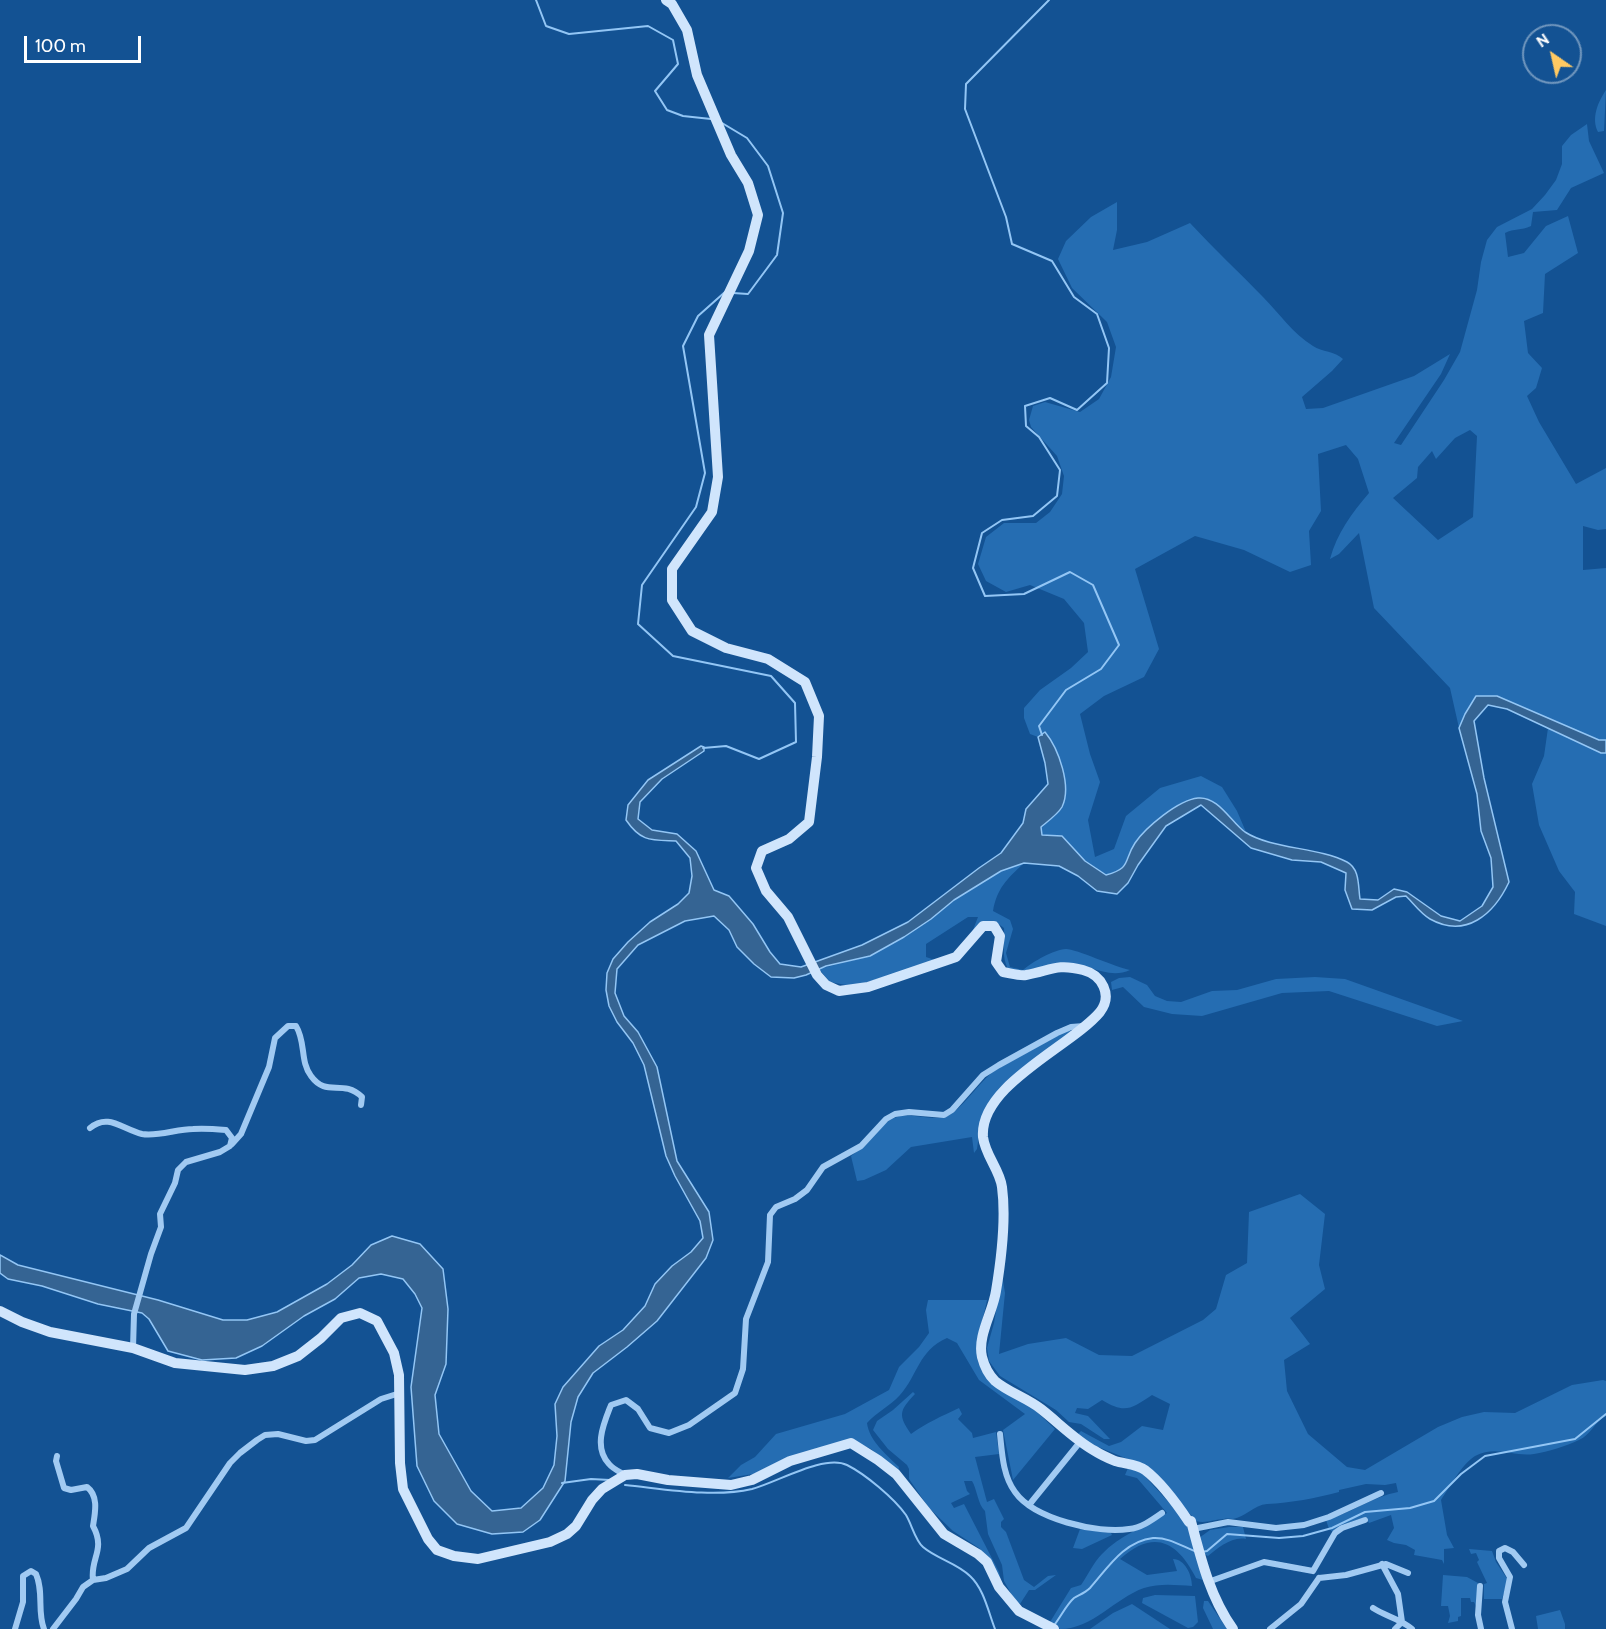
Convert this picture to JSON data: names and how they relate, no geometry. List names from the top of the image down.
{
  "scale_bar": "100 m",
  "north": "top left"
}
